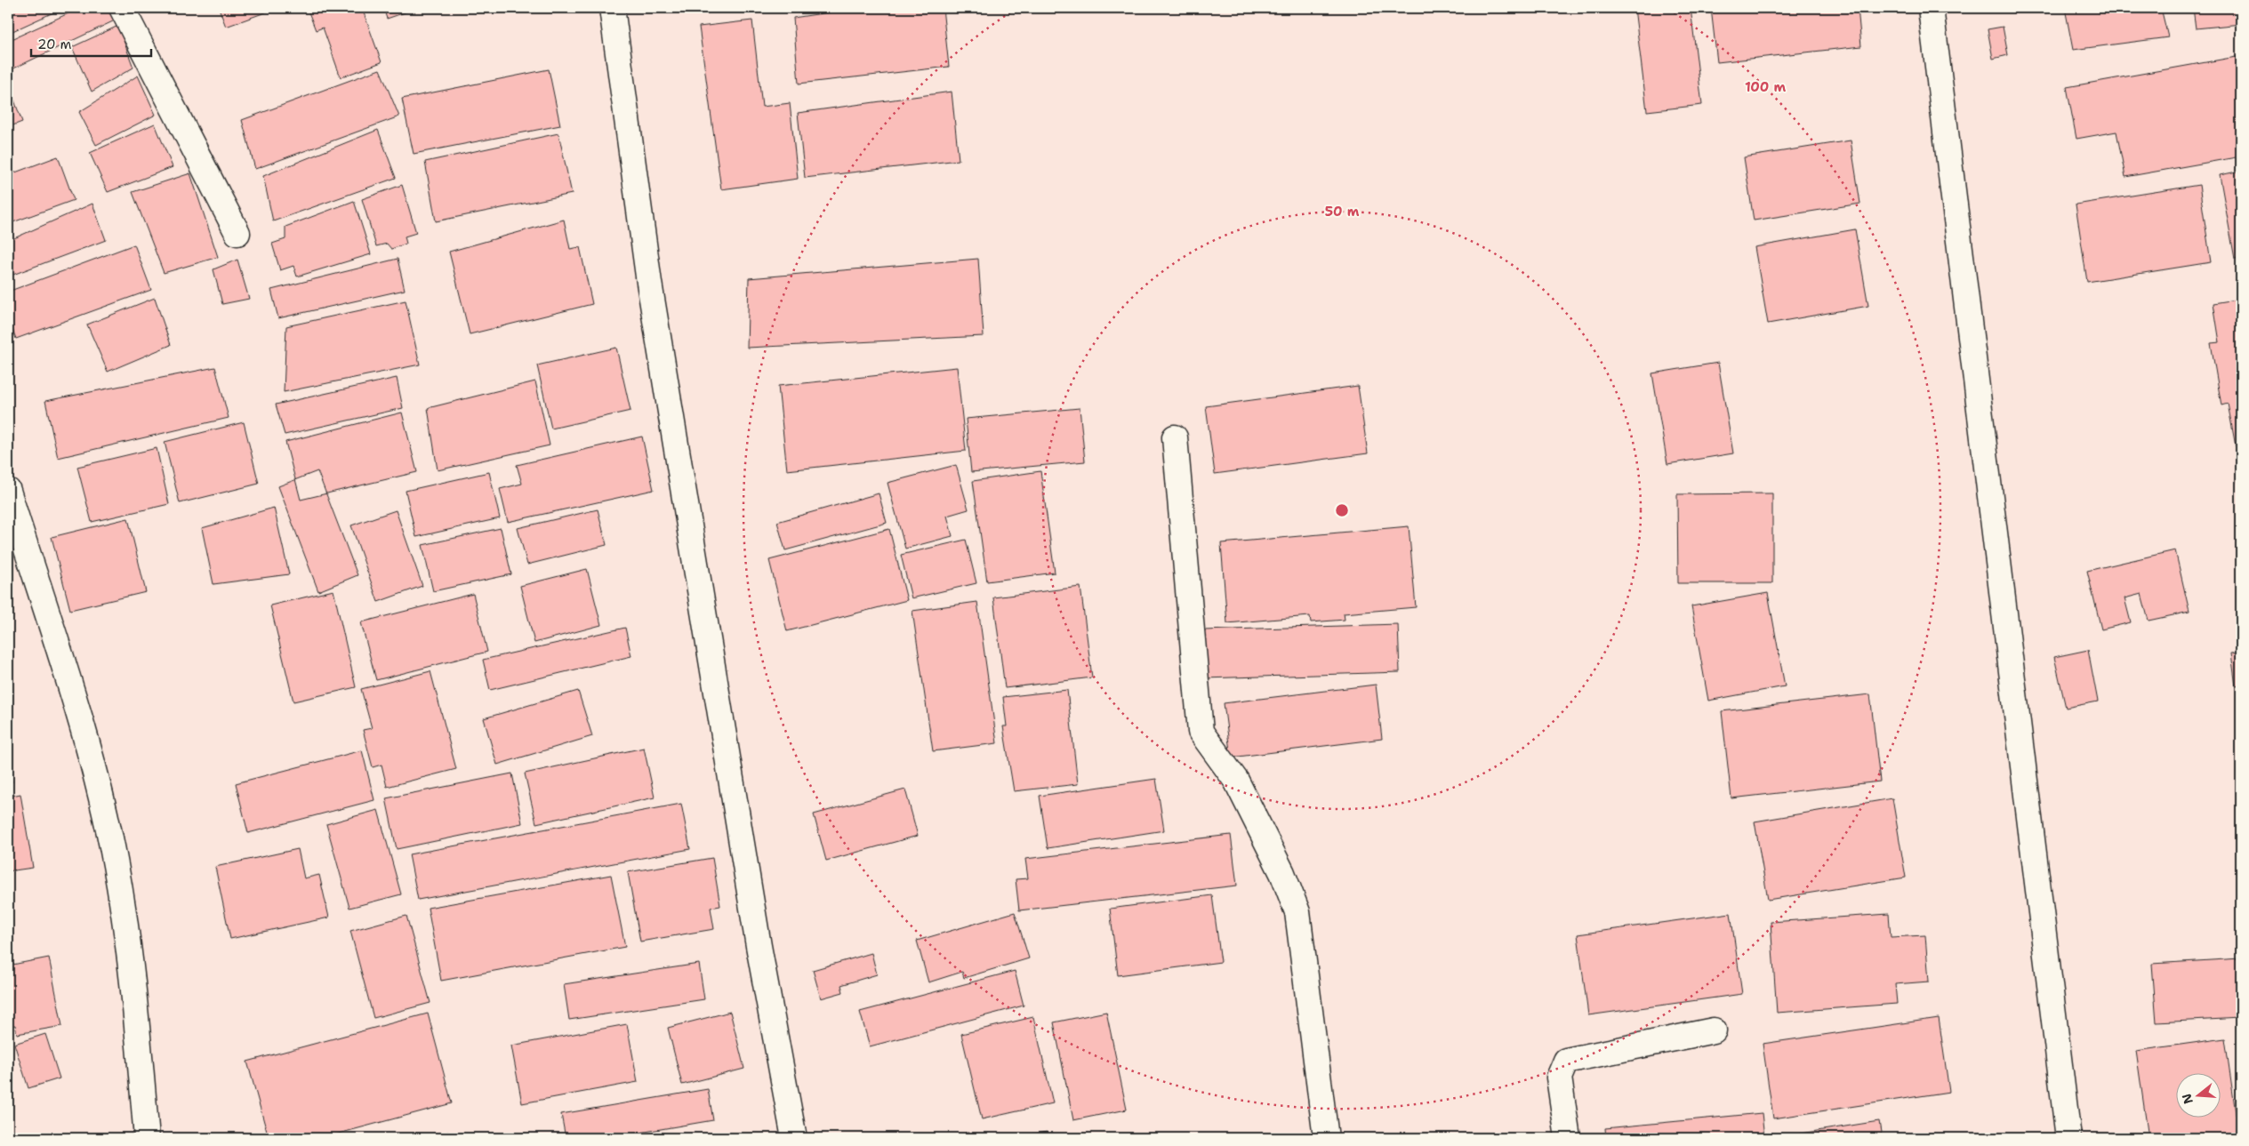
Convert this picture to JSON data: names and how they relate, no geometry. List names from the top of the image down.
{
  "scale_bar": "20 m",
  "north": "left",
  "rings": ["100 m", "50 m"]
}
